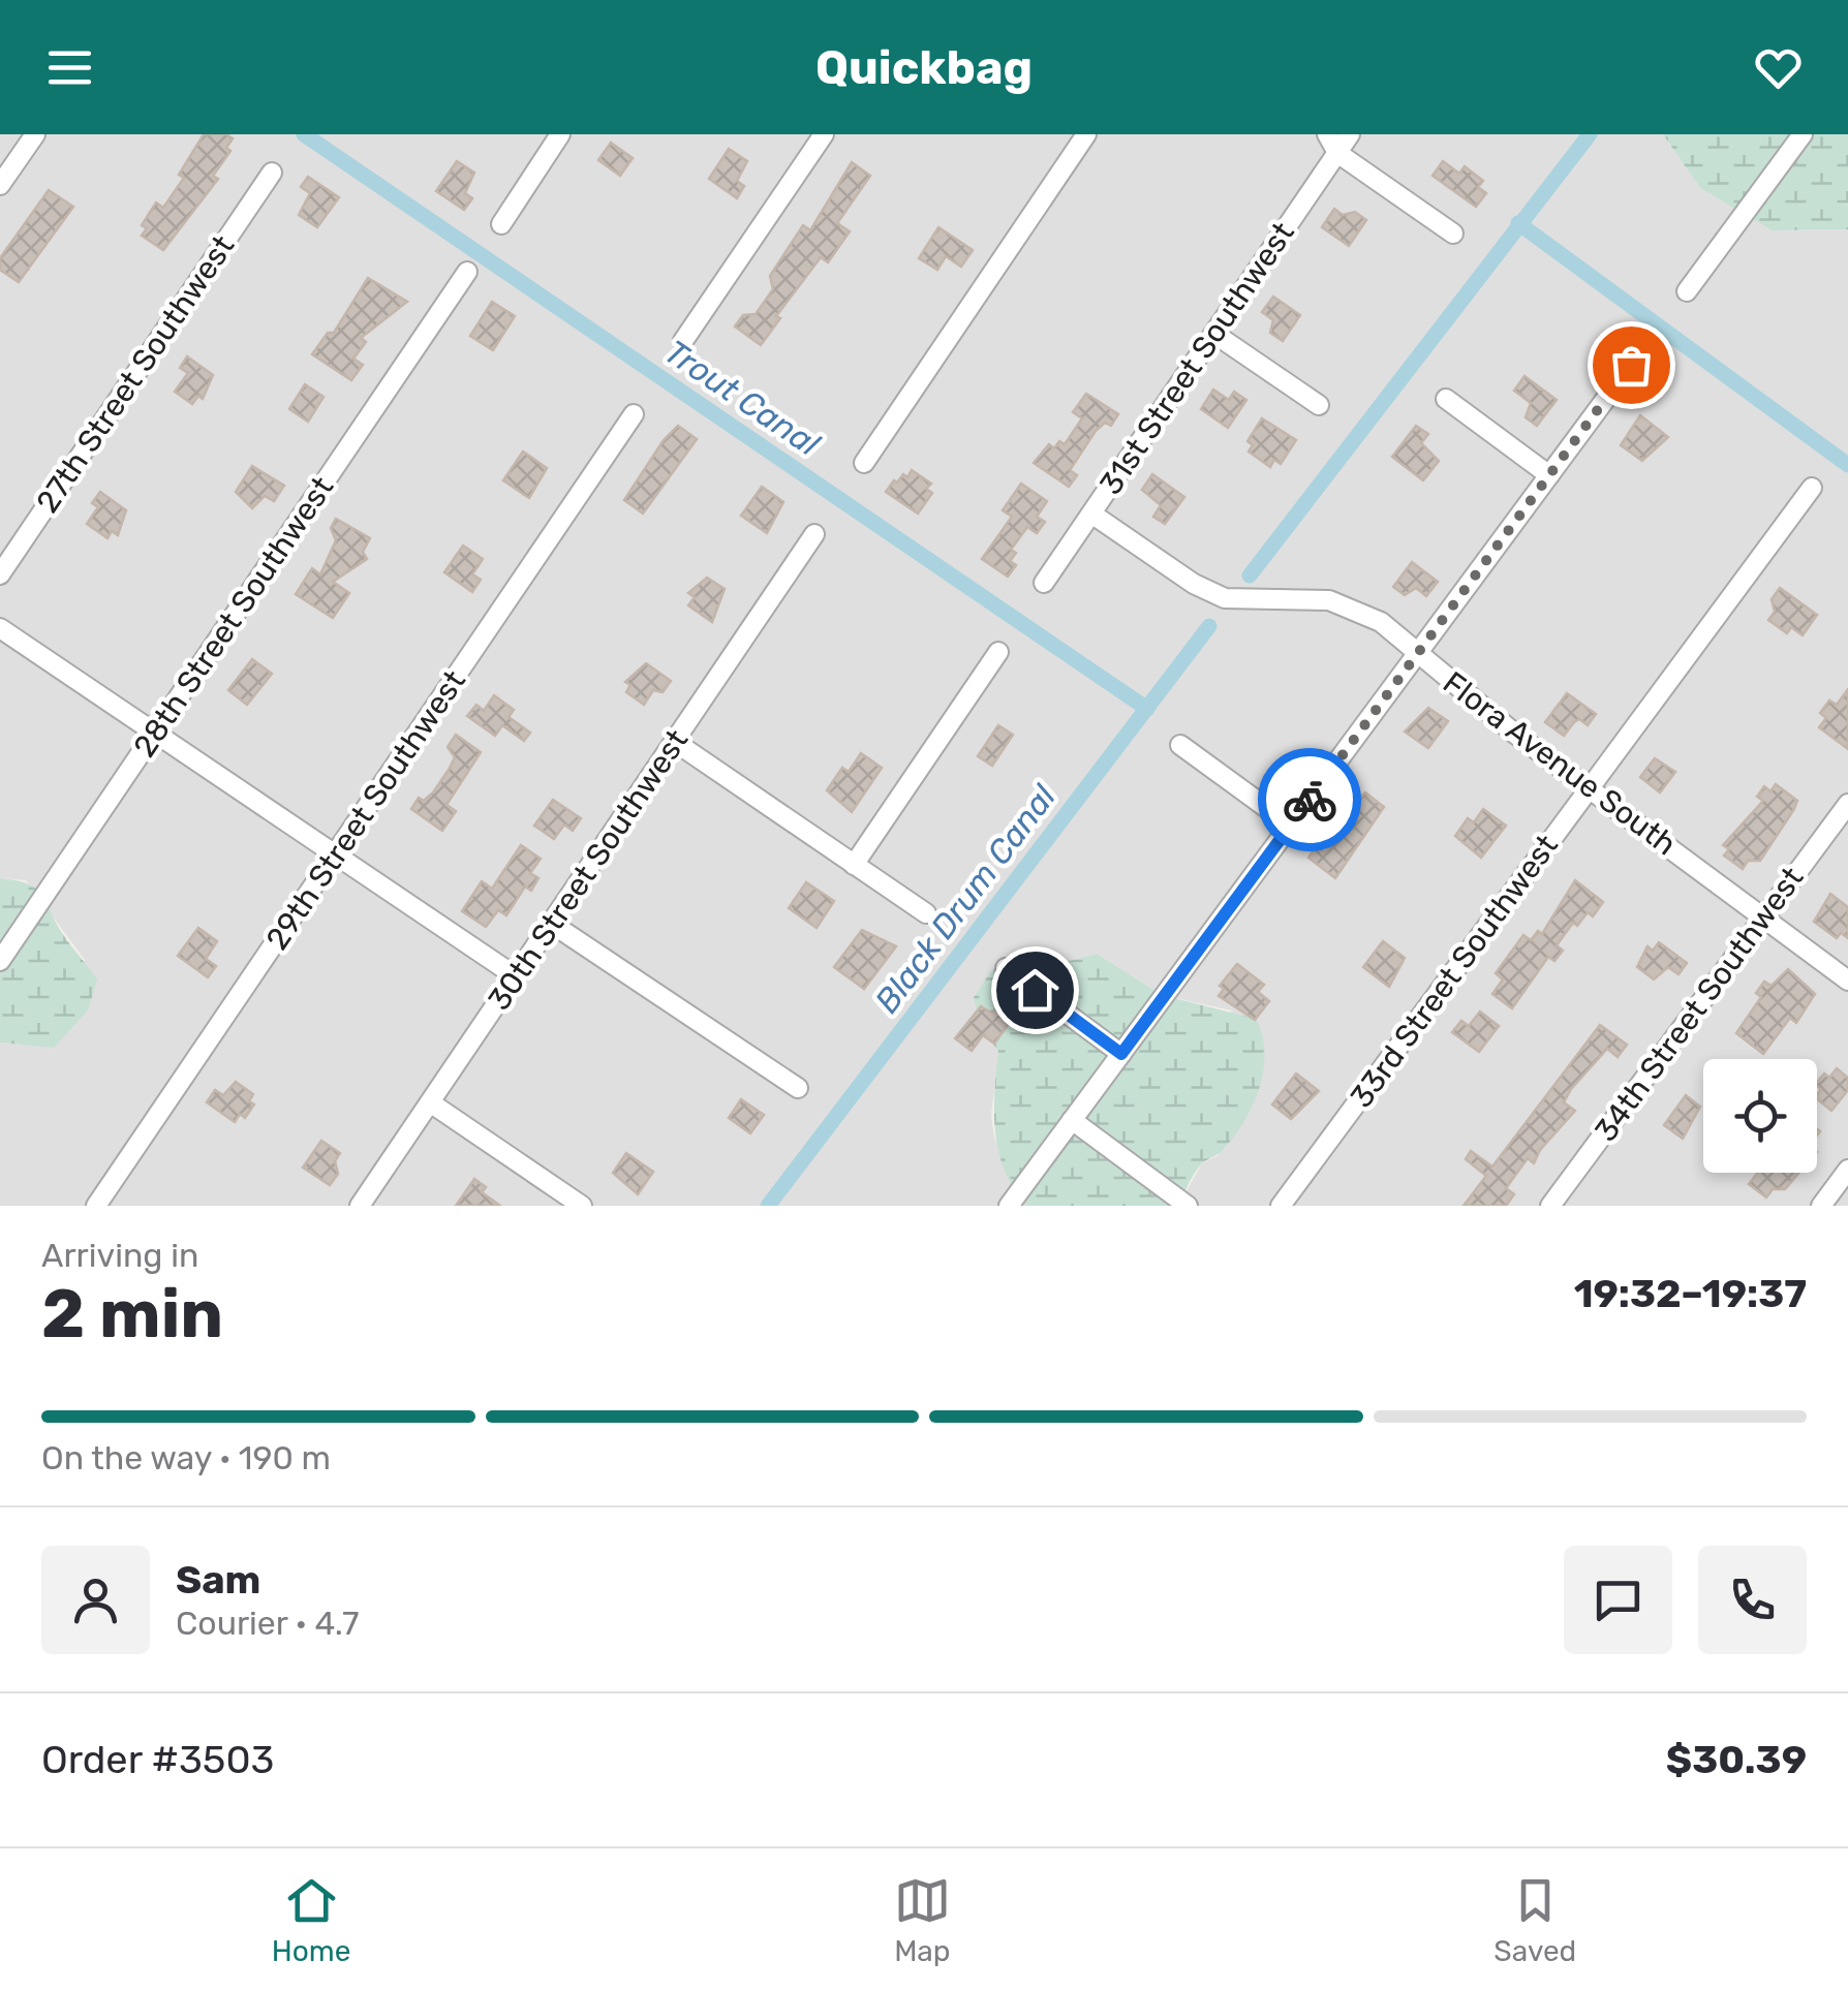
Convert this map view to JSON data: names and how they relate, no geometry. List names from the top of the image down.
{
  "streets": {
    "street": [
      "31st Street Southwest",
      "27th Street Southwest",
      "28th Street Southwest",
      "Flora Avenue South",
      "29th Street Southwest",
      "30th Street Southwest",
      "33rd Street Southwest",
      "34th Street Southwest"
    ]
  },
  "crossings": [
    ["31st Street Southwest", "Flora Avenue South"],
    ["Flora Avenue South", "33rd Street Southwest"],
    ["Flora Avenue South", "34th Street Southwest"]
  ],
  "water": ["Trout Canal", "Black Drum Canal"],
  "page": {
    "header": "Quickbag",
    "heading": ["2 min", "Arriving in", "19:32–19:37"],
    "panel": [
      "Sam",
      "Courier · 4.7",
      "Order #3503",
      "$30.39"
    ],
    "bar": "On the way · 190 m",
    "tabs": ["Home", "Map", "Saved"]
  }
}
